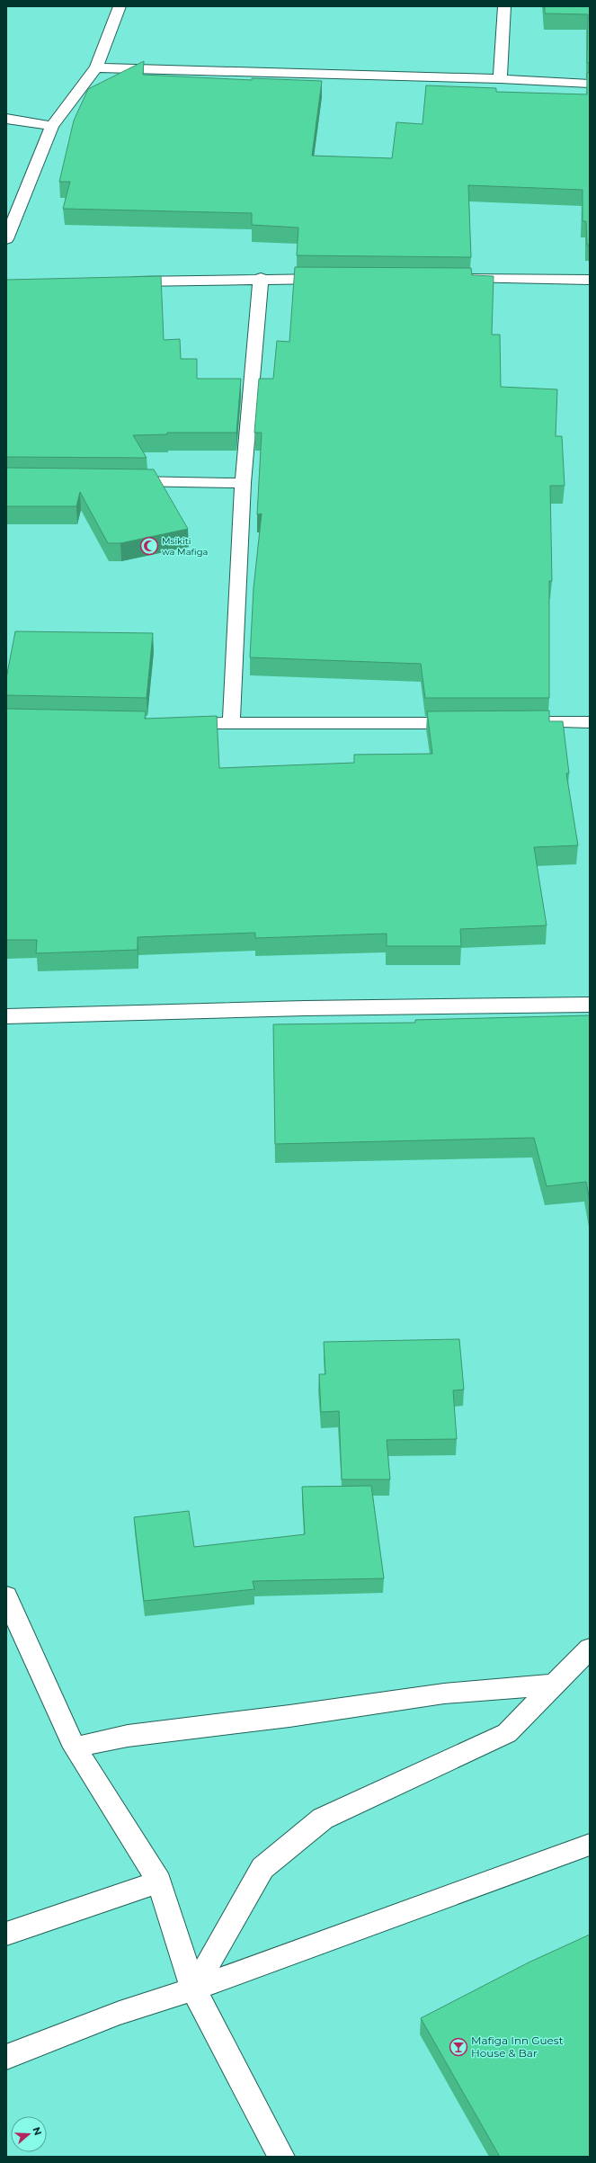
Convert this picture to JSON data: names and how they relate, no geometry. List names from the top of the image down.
{
  "places": {
    "mosque": ["Msikiti wa Mafiga"],
    "bar": ["Mafiga Inn Guest House & Bar"]
  },
  "north": "right"
}
